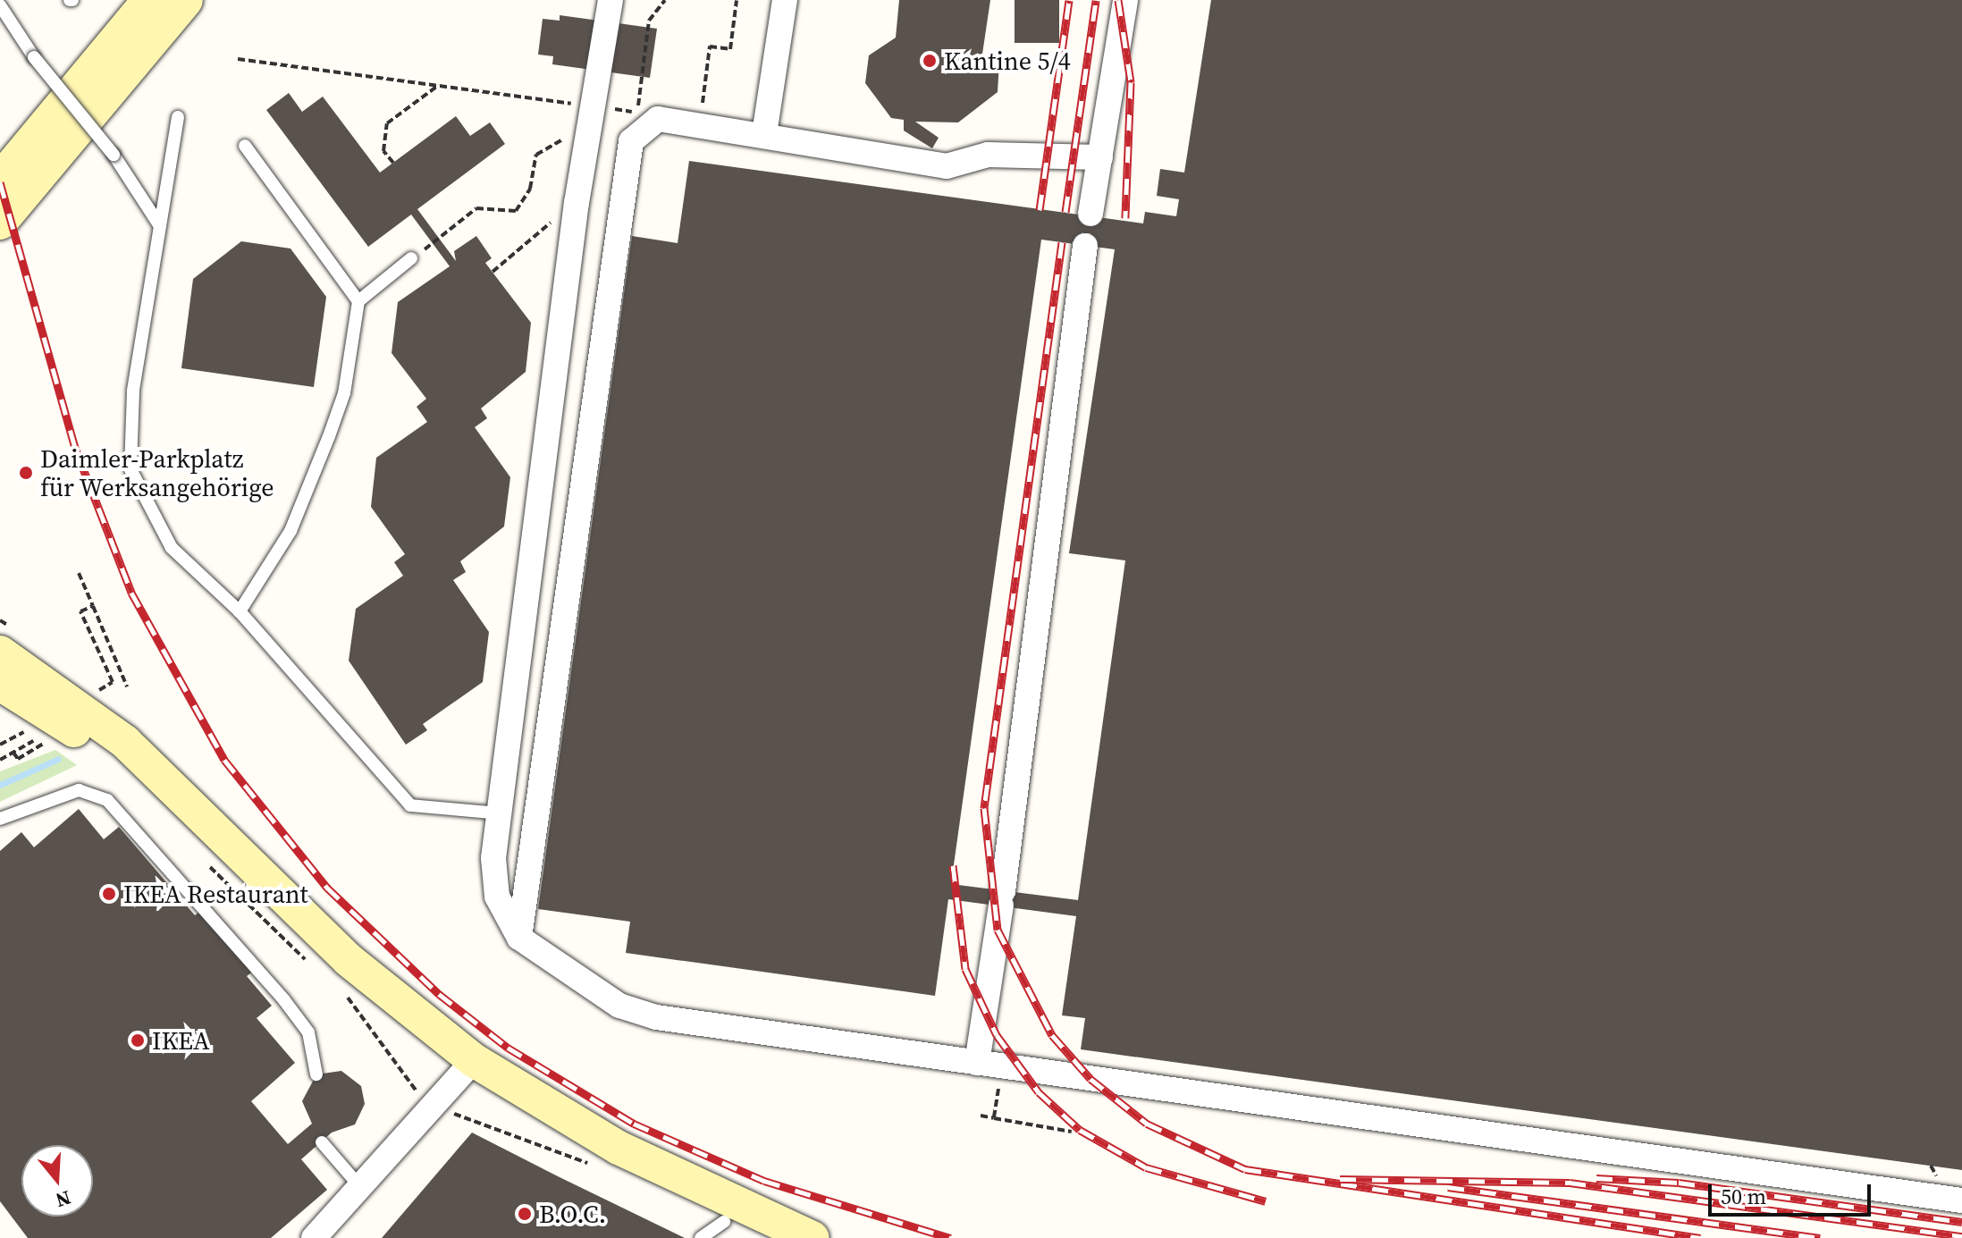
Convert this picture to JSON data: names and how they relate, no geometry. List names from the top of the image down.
{
  "places": [
    "Kantine 5/4",
    "Daimler-Parkplatz für Werksangehörige",
    "IKEA Restaurant",
    "IKEA",
    "B.O.C."
  ],
  "scale_bar": "50 m",
  "north": "bottom"
}
